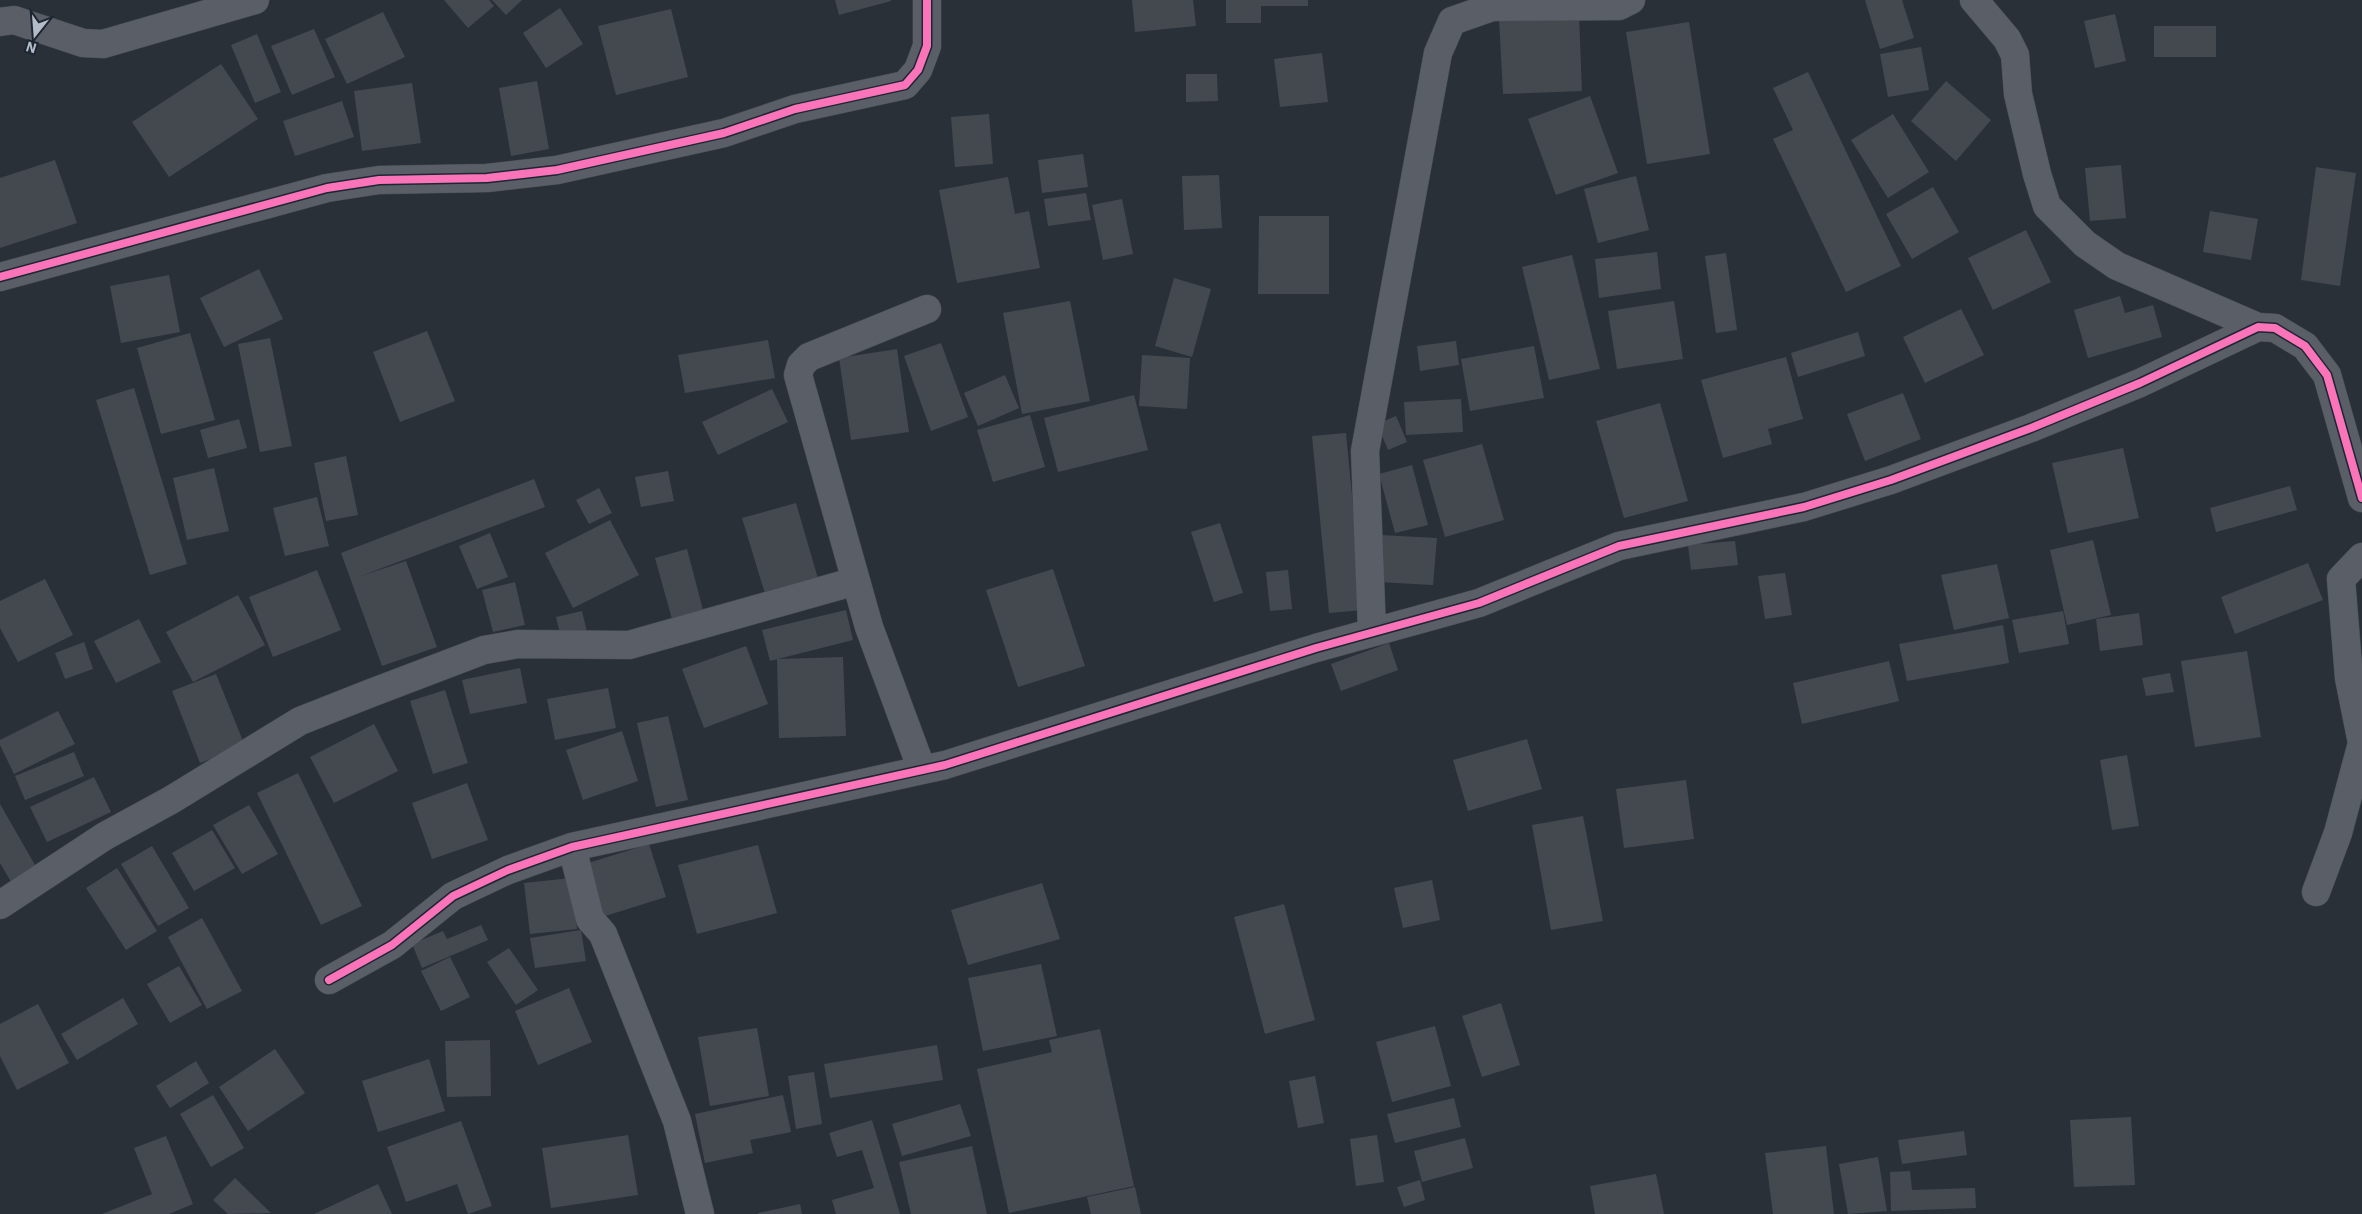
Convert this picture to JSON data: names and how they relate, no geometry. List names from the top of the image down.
{
  "north": "bottom"
}
